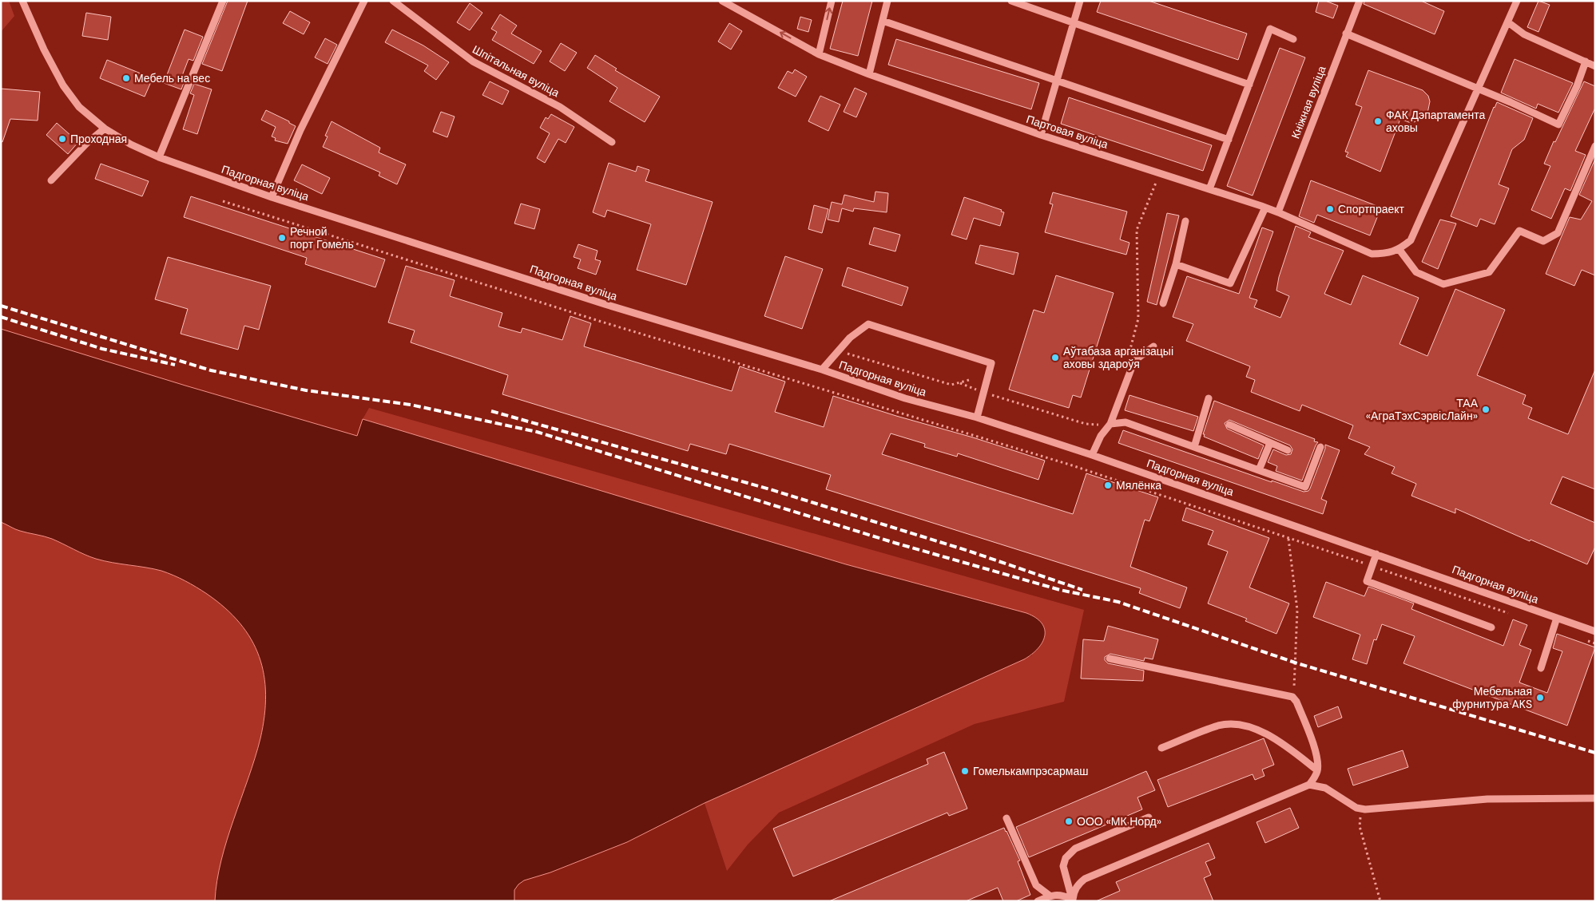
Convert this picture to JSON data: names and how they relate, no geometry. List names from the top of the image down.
{
  "streets": {
    "street": [
      "Шпітальная вуліца",
      "Кніжная вуліца",
      "Партовая вуліца",
      "Падгорная вуліца"
    ]
  },
  "crossings": [
    ["Кніжная вуліца", "Партовая вуліца"]
  ],
  "places": [
    "Мебель на вес",
    "ФАК Дэпартамента аховы",
    "Проходная",
    "Спортпраект",
    "Речной порт Гомель",
    "Аўтабаза арганізацыі аховы здароўя",
    "ТАА «АграТэхСэрвісЛайн»",
    "Мялёнка",
    "Мебельная фурнитура AKS",
    "Гомелькампрэсармаш",
    "ООО «МК Норд»"
  ]
}
